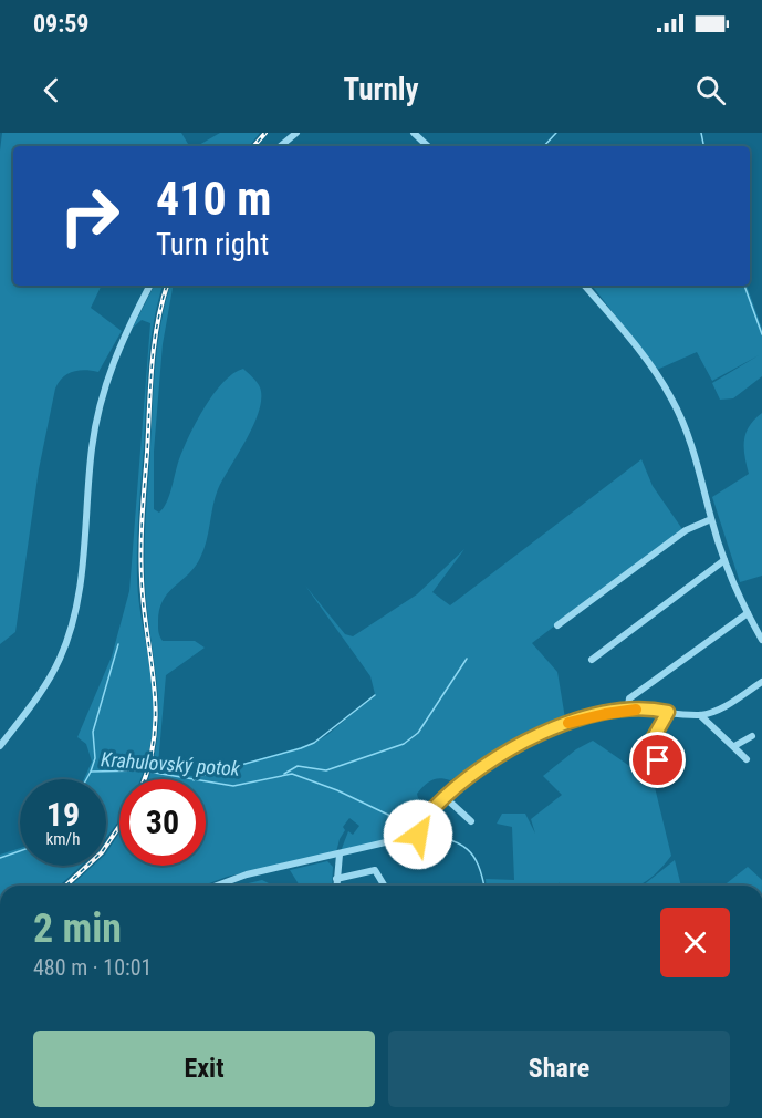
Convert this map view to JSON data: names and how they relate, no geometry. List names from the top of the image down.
{
  "water": ["Krahulovský potok"],
  "page": {
    "status": "09:59",
    "header": "Turnly",
    "turn": ["410 m", "Turn right"],
    "speed": "19 km/h",
    "limit": "30",
    "heading": ["2 min", "480 m · 10:01"],
    "buttons": ["Exit", "Share"]
  }
}
